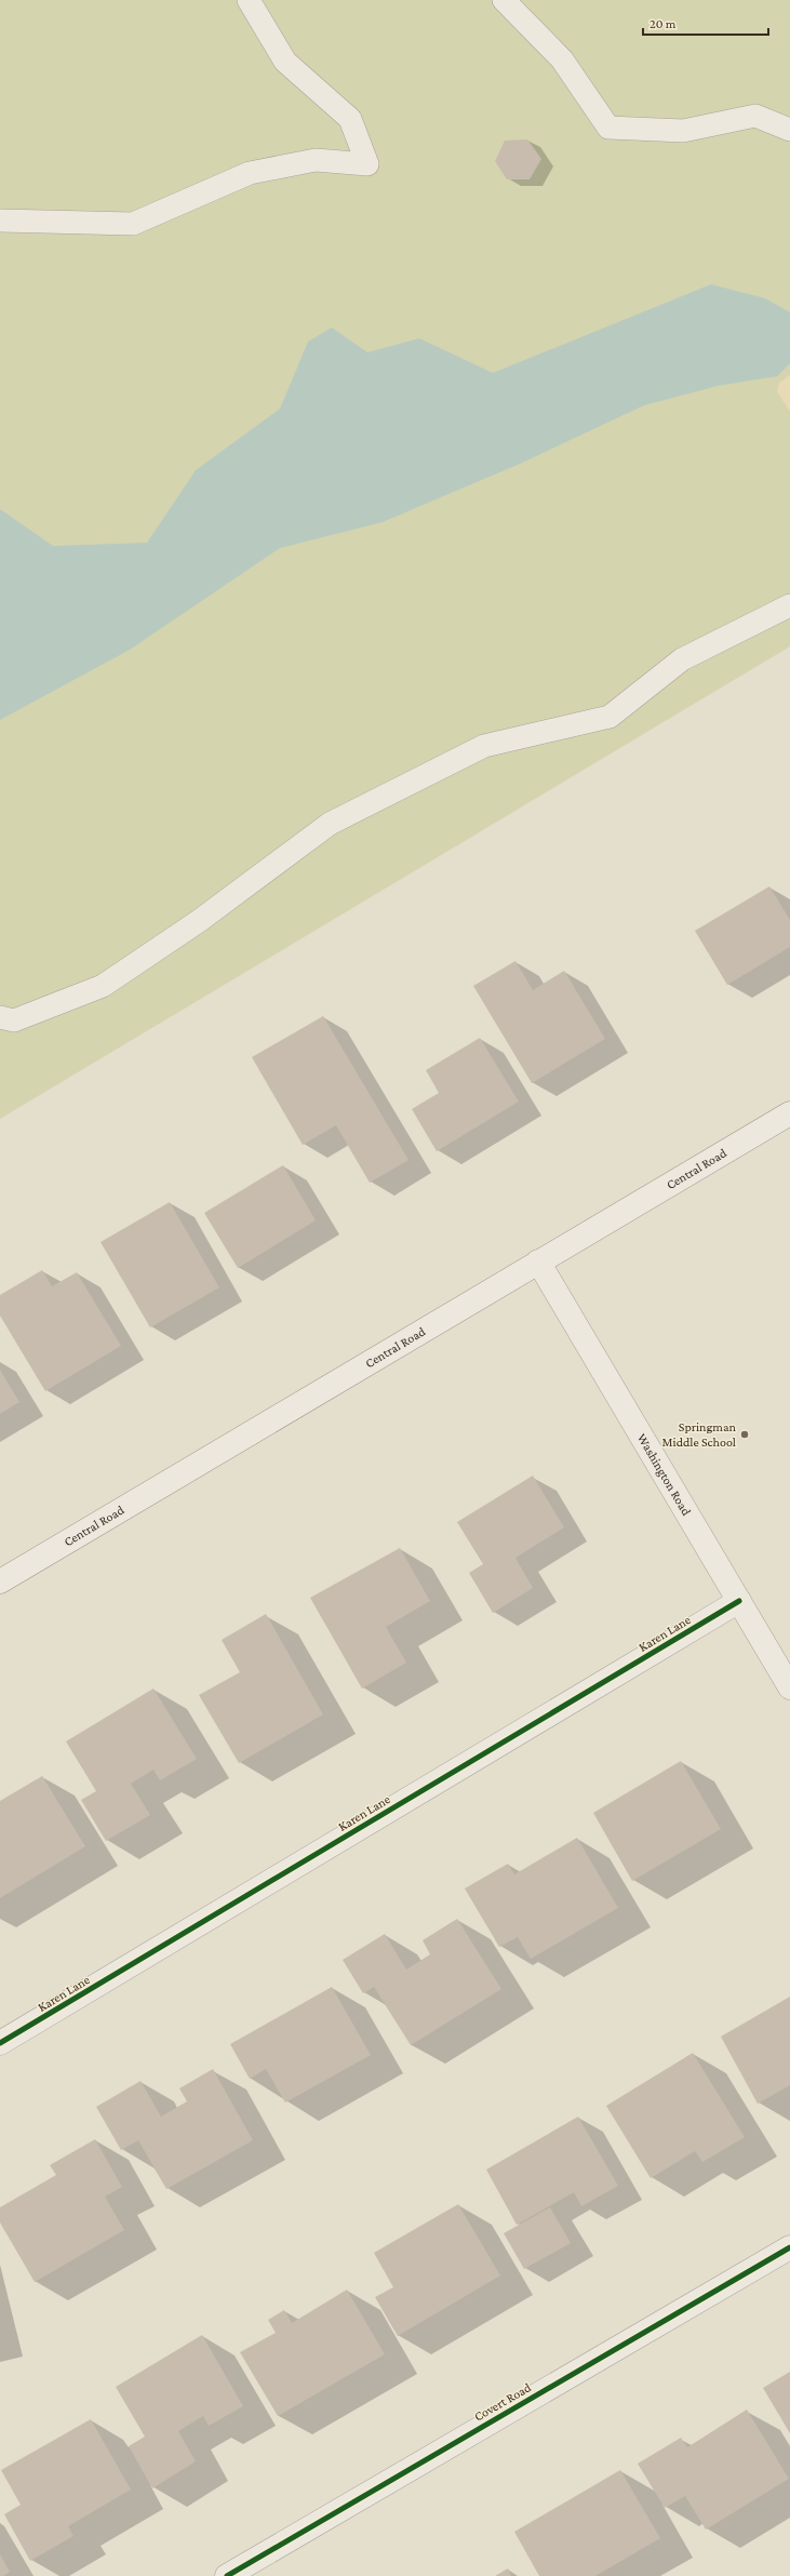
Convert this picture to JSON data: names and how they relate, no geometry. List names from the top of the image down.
{
  "streets": {
    "street": [
      "Central Road",
      "Washington Road",
      "Karen Lane",
      "Covert Road"
    ]
  },
  "crossings": [
    ["Central Road", "Washington Road"],
    ["Washington Road", "Karen Lane"]
  ],
  "places": ["Springman Middle School"],
  "scale_bar": "20 m"
}
